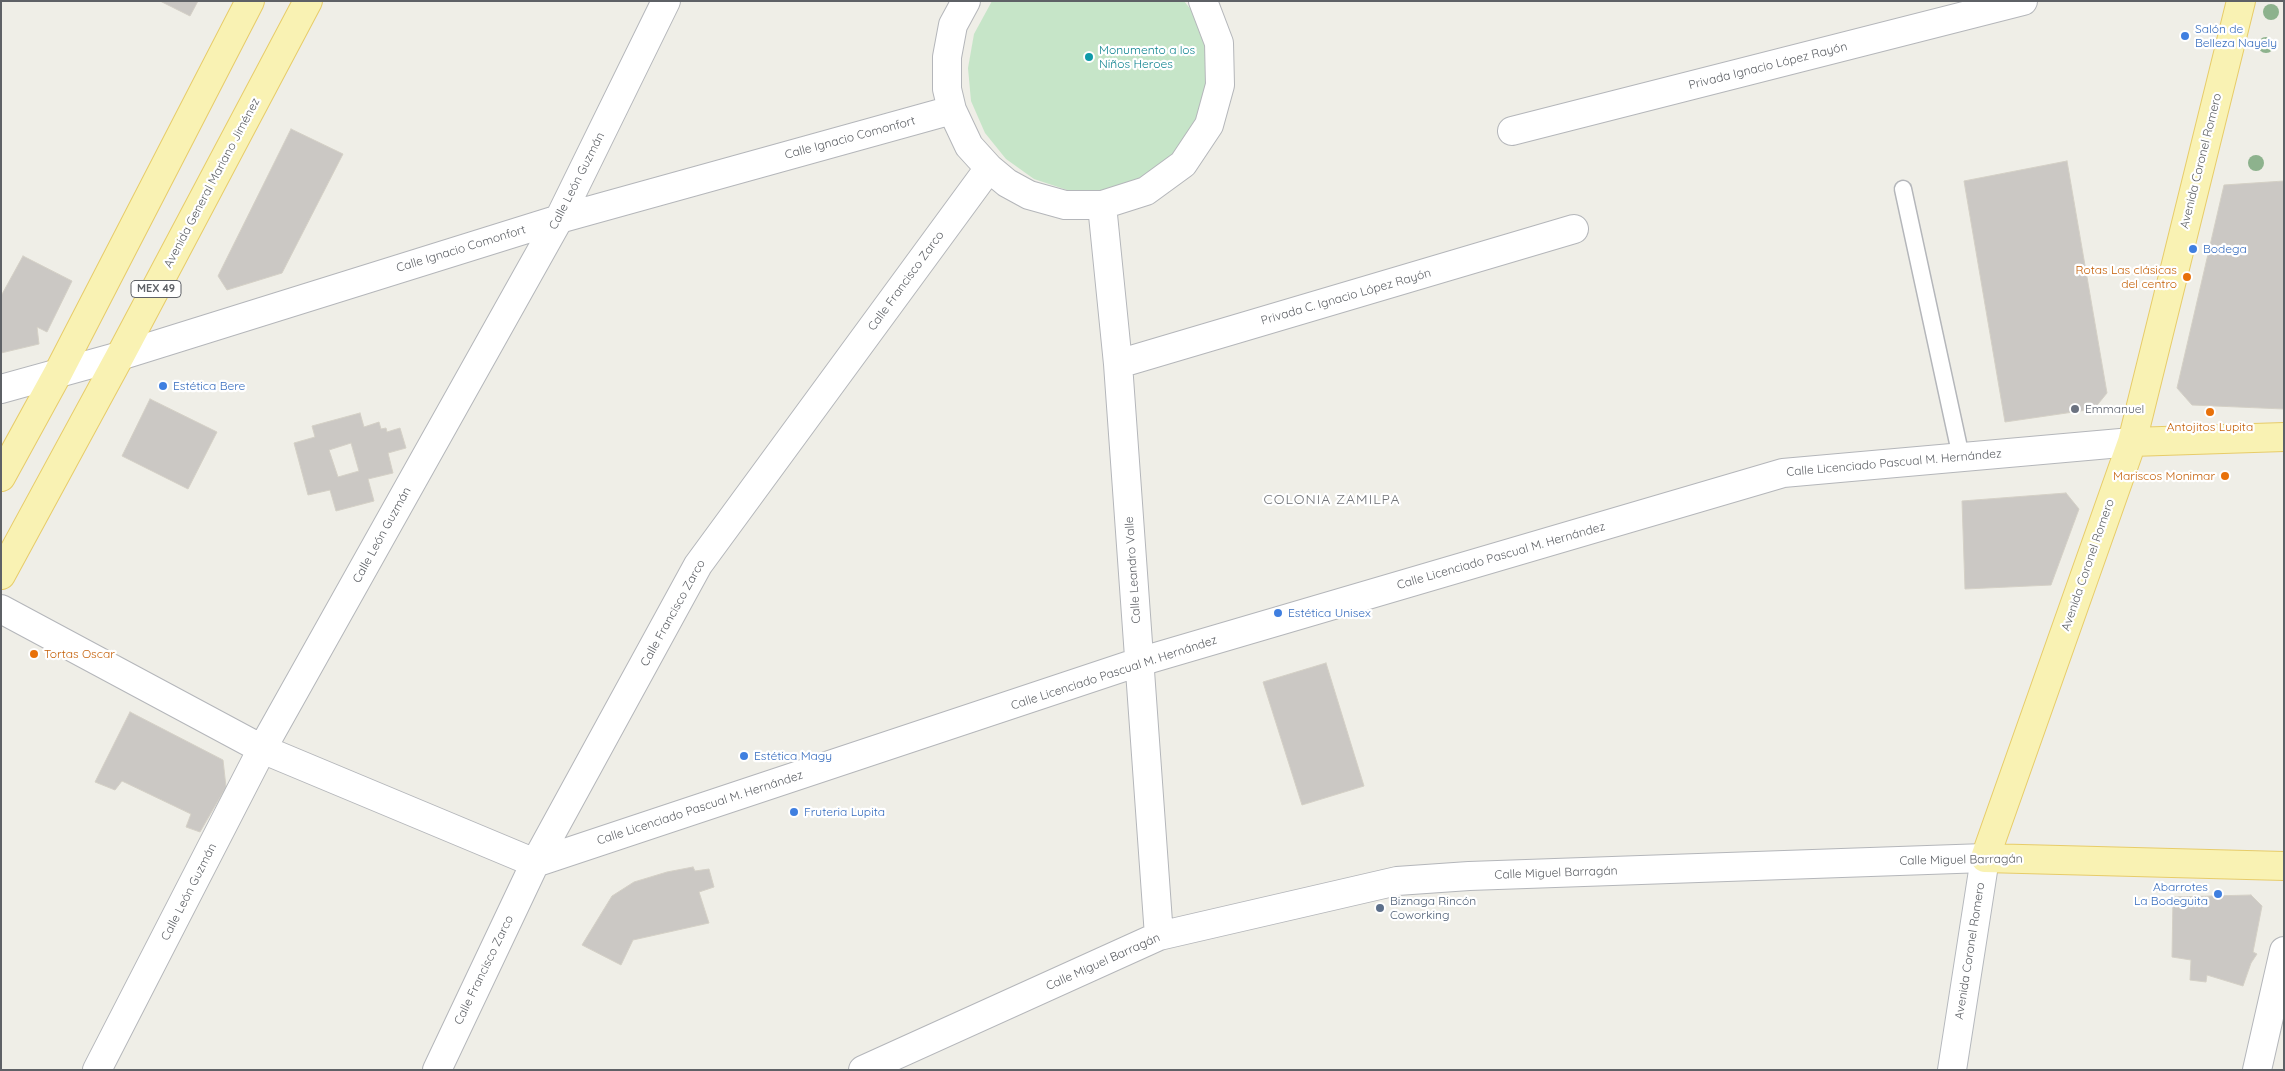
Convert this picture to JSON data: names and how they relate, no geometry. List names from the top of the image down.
{
  "streets": {
    "main road": [
      "Avenida Coronel Romero",
      "Avenida General Mariano Jiménez",
      "MEX 49",
      "Calle Licenciado Pascual M. Hernández",
      "Calle Miguel Barragán"
    ],
    "street": [
      "Privada Ignacio López Rayón",
      "Calle Ignacio Comonfort",
      "Calle León Guzmán",
      "Calle Francisco Zarco",
      "Privada C. Ignacio López Rayón",
      "Calle Leandro Valle"
    ]
  },
  "crossings": [
    ["Calle Ignacio Comonfort", "Calle León Guzmán"],
    ["Calle Ignacio Comonfort", "Avenida General Mariano Jiménez"],
    ["Avenida Coronel Romero", "Calle Licenciado Pascual M. Hernández"],
    ["Avenida Coronel Romero", "Calle Miguel Barragán"],
    ["Calle Francisco Zarco", "Calle Licenciado Pascual M. Hernández"],
    ["Privada C. Ignacio López Rayón", "Calle Leandro Valle"],
    ["Calle Licenciado Pascual M. Hernández", "Calle Leandro Valle"],
    ["Calle Leandro Valle", "Calle Miguel Barragán"]
  ],
  "districts": ["COLONIA ZAMILPA"],
  "places": [
    "Salón de Belleza Nayely",
    "Monumento a los Niños Heroes",
    "Bodega",
    "Rotas Las clásicas del centro",
    "Estética Bere",
    "Emmanuel",
    "Antojitos Lupita",
    "Mariscos Monimar",
    "Estética Unisex",
    "Tortas Oscar",
    "Estética Magy",
    "Fruteria Lupita",
    "Abarrotes La Bodeguita",
    "Biznaga Rincón Coworking"
  ]
}
